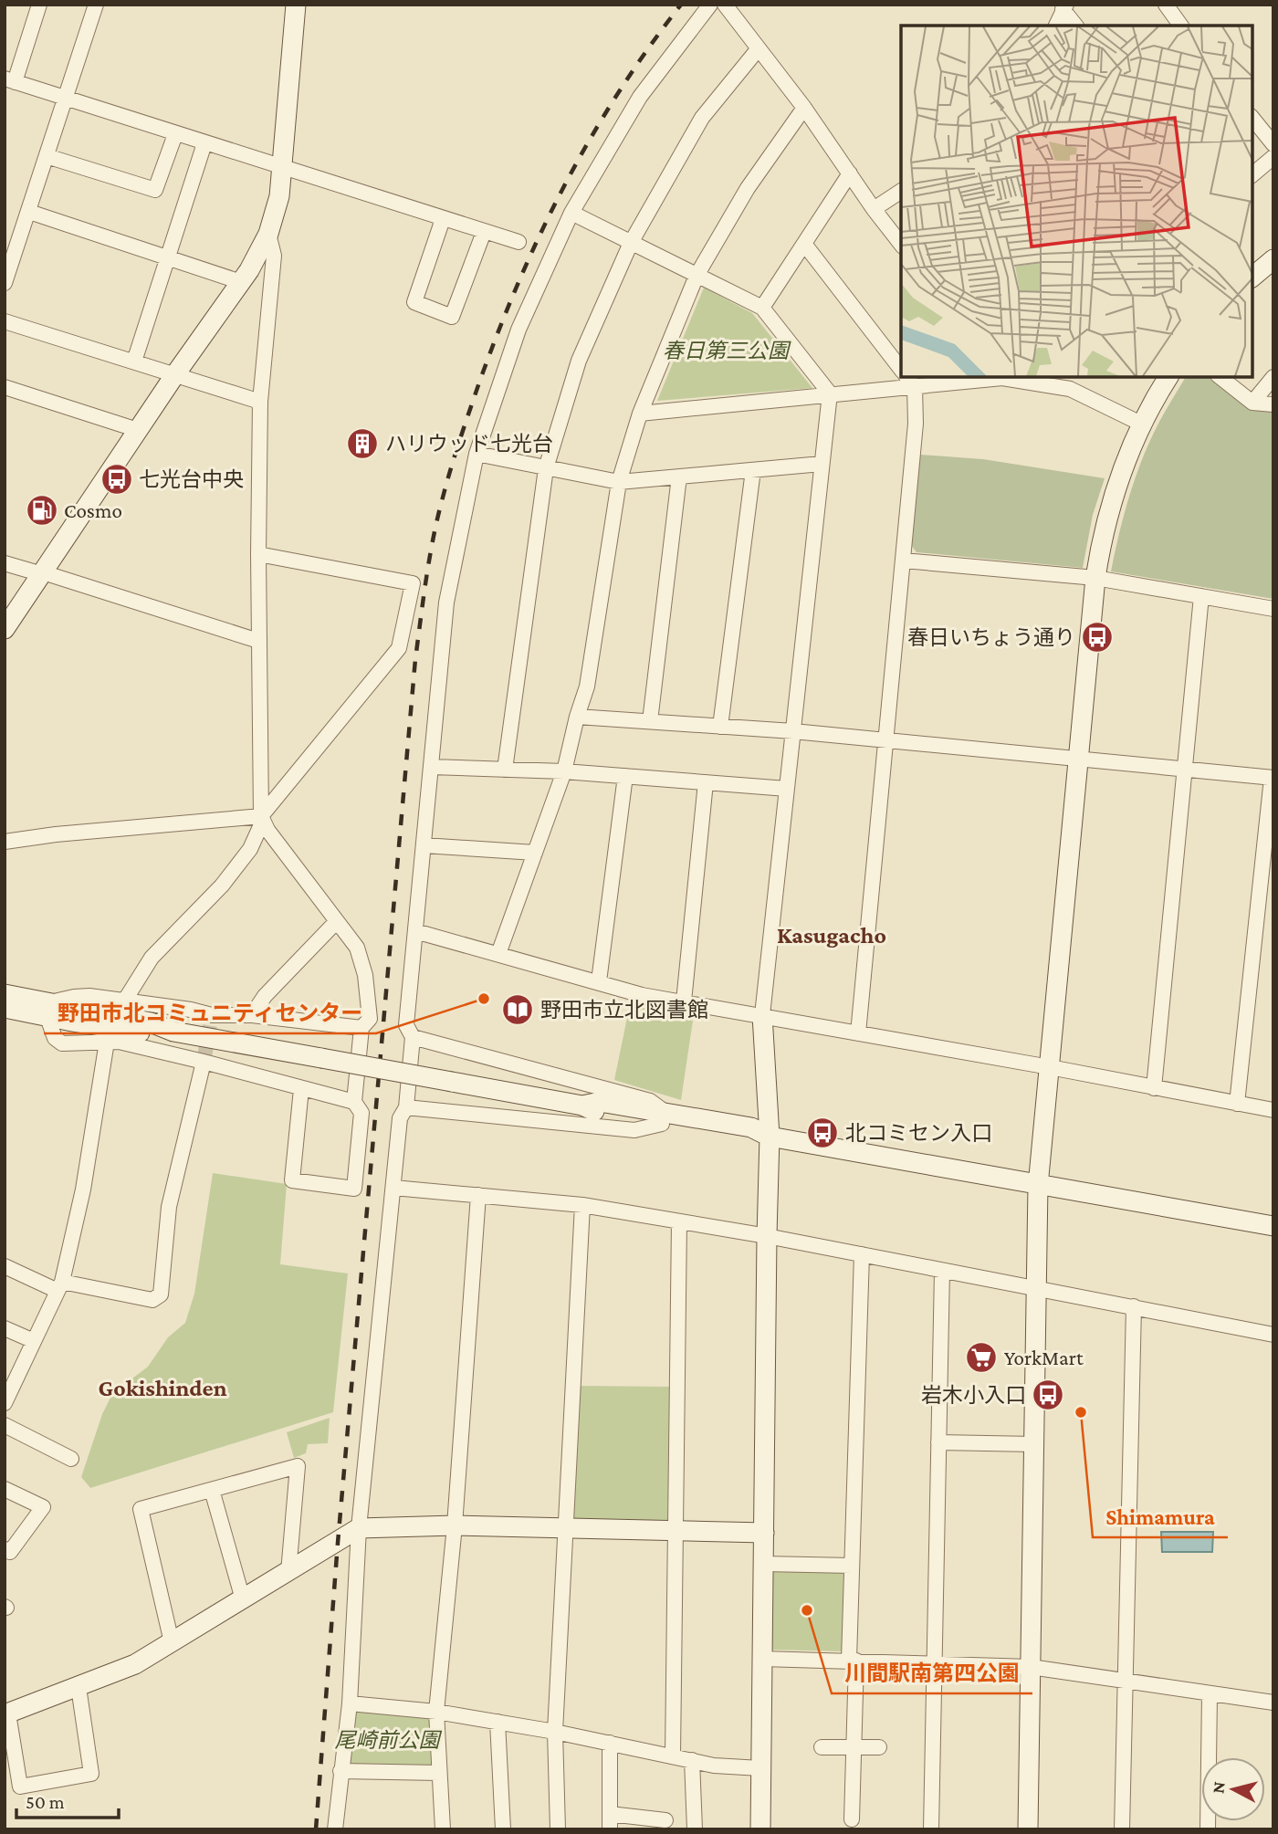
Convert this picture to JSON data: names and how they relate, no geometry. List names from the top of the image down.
{
  "districts": ["Kasugacho", "Gokishinden"],
  "parks": ["春日第三公園", "尾崎前公園"],
  "places": {
    "building": ["ハリウッド七光台"],
    "bus stop": [
      "七光台中央",
      "春日いちょう通り",
      "北コミセン入口",
      "岩木小入口"
    ],
    "fuel station": ["Cosmo"],
    "other": ["野田市北コミュニティセンター", "Shimamura", "川間駅南第四公園"],
    "library": ["野田市立北図書館"],
    "supermarket": ["YorkMart"]
  },
  "scale_bar": "50 m",
  "north": "left"
}
